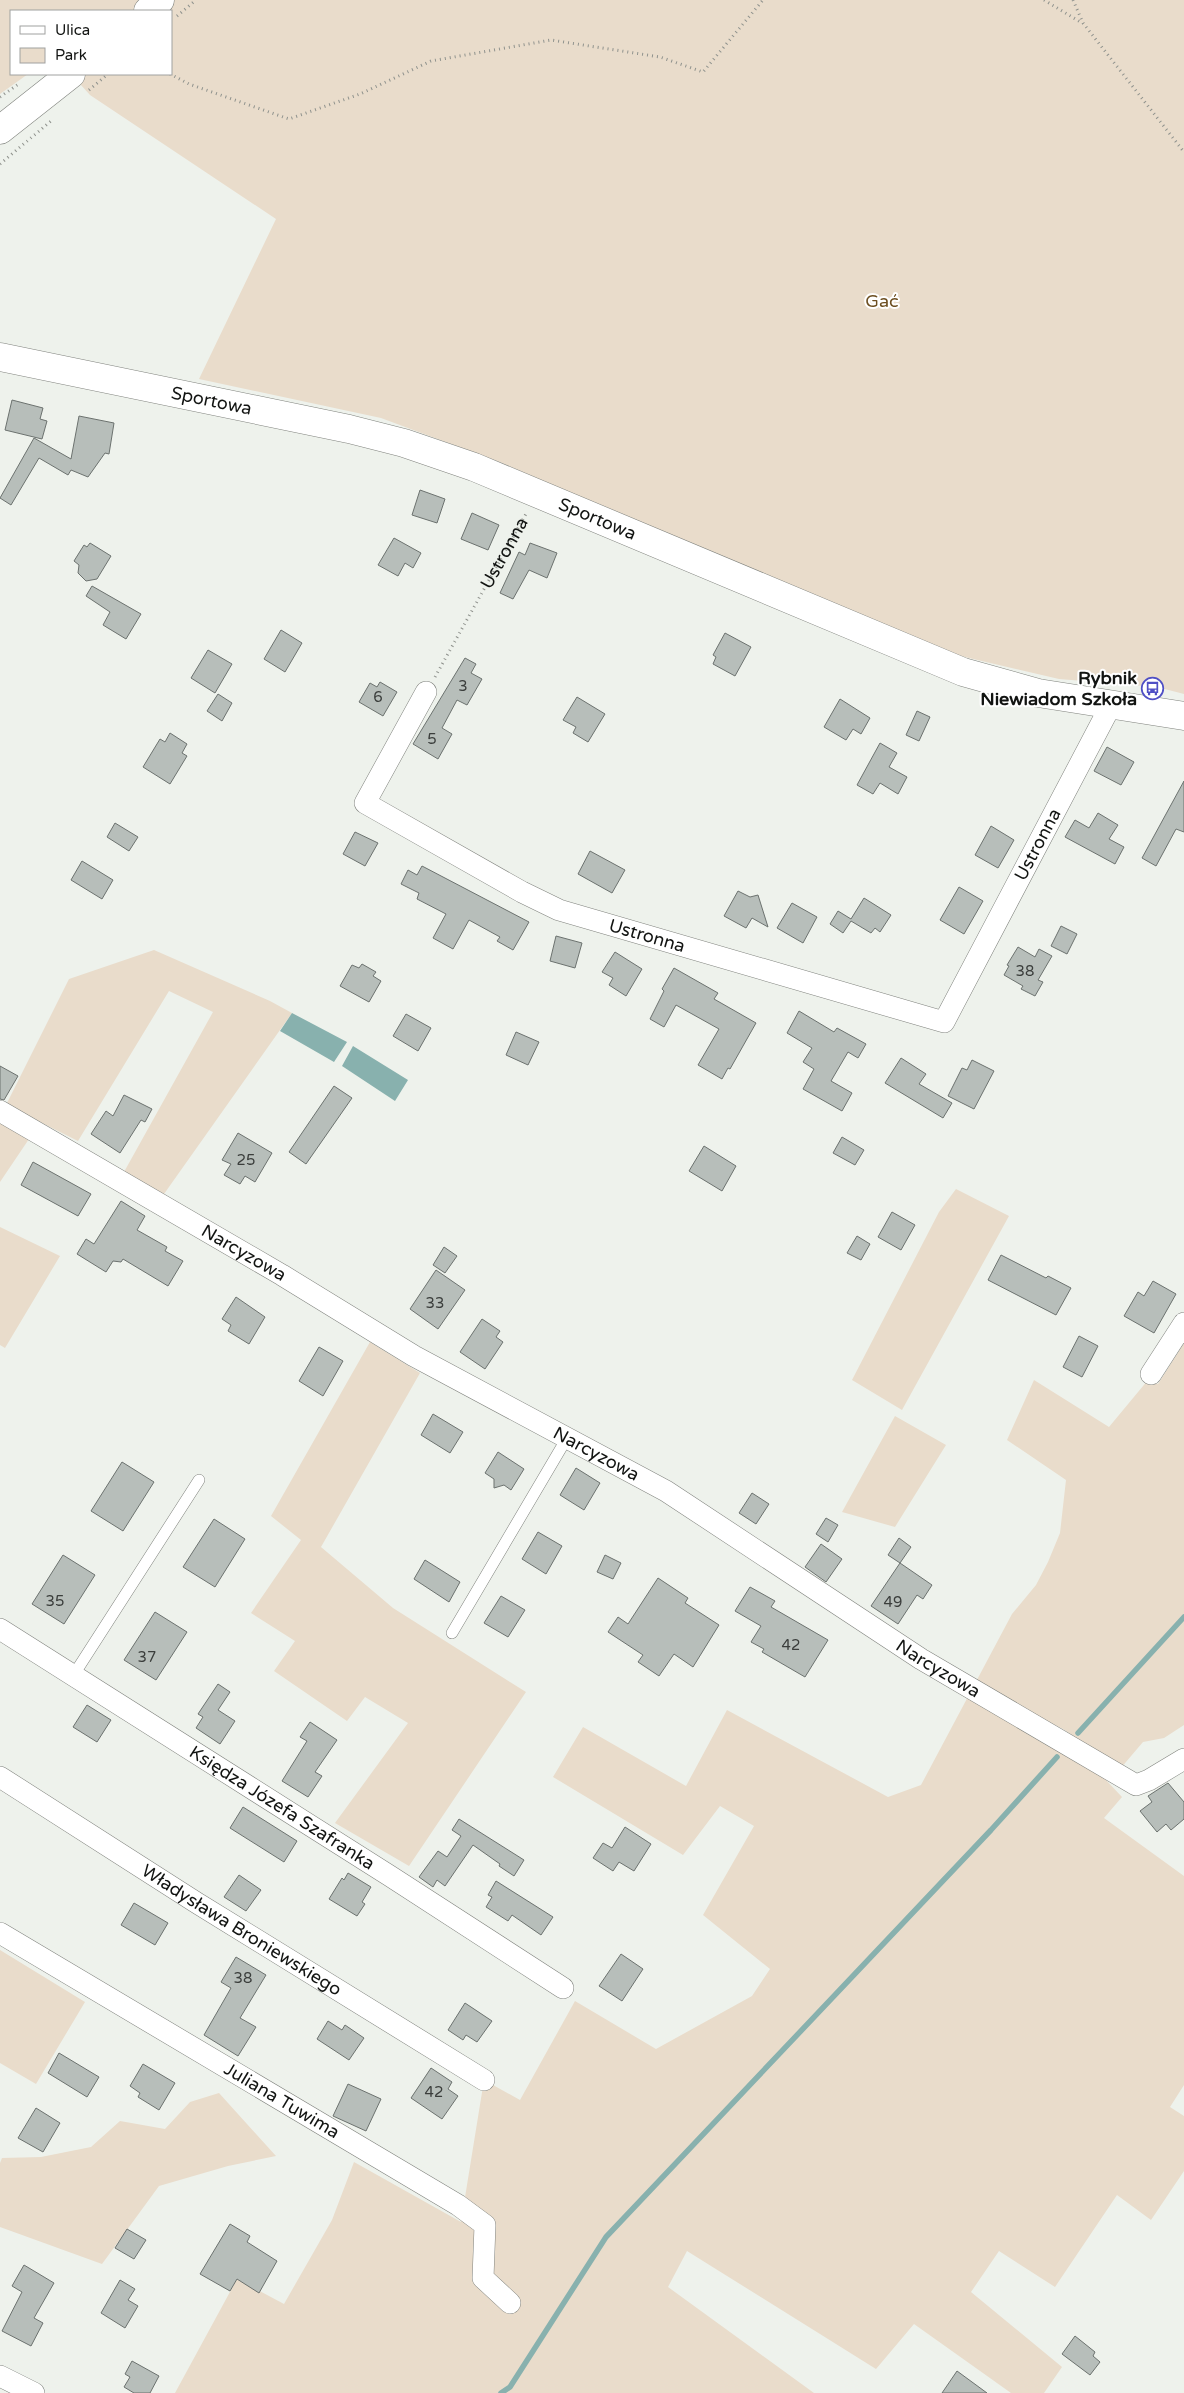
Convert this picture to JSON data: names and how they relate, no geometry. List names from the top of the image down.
{
  "streets": {
    "main road": ["Sportowa"],
    "street": [
      "Ustronna",
      "Narcyzowa",
      "Księdza Józefa Szafranka",
      "Władysława Broniewskiego",
      "Juliana Tuwima"
    ]
  },
  "crossings": [
    ["Sportowa", "Ustronna"]
  ],
  "parks": ["Gać"],
  "places": {
    "bus stop": ["Rybnik Niewiadom Szkoła"]
  },
  "house_numbers": [
    "3",
    "6",
    "5",
    "38",
    "25",
    "33",
    "35",
    "49",
    "42",
    "37",
    "38",
    "42"
  ],
  "legend": ["Ulica", "Park"]
}
